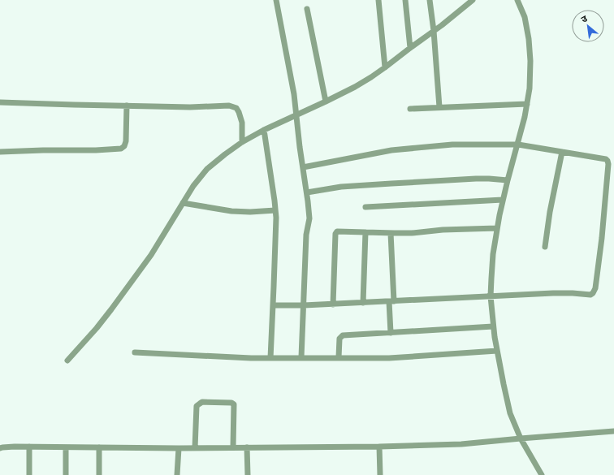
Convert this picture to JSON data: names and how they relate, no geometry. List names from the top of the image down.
{
  "north": "top left"
}
